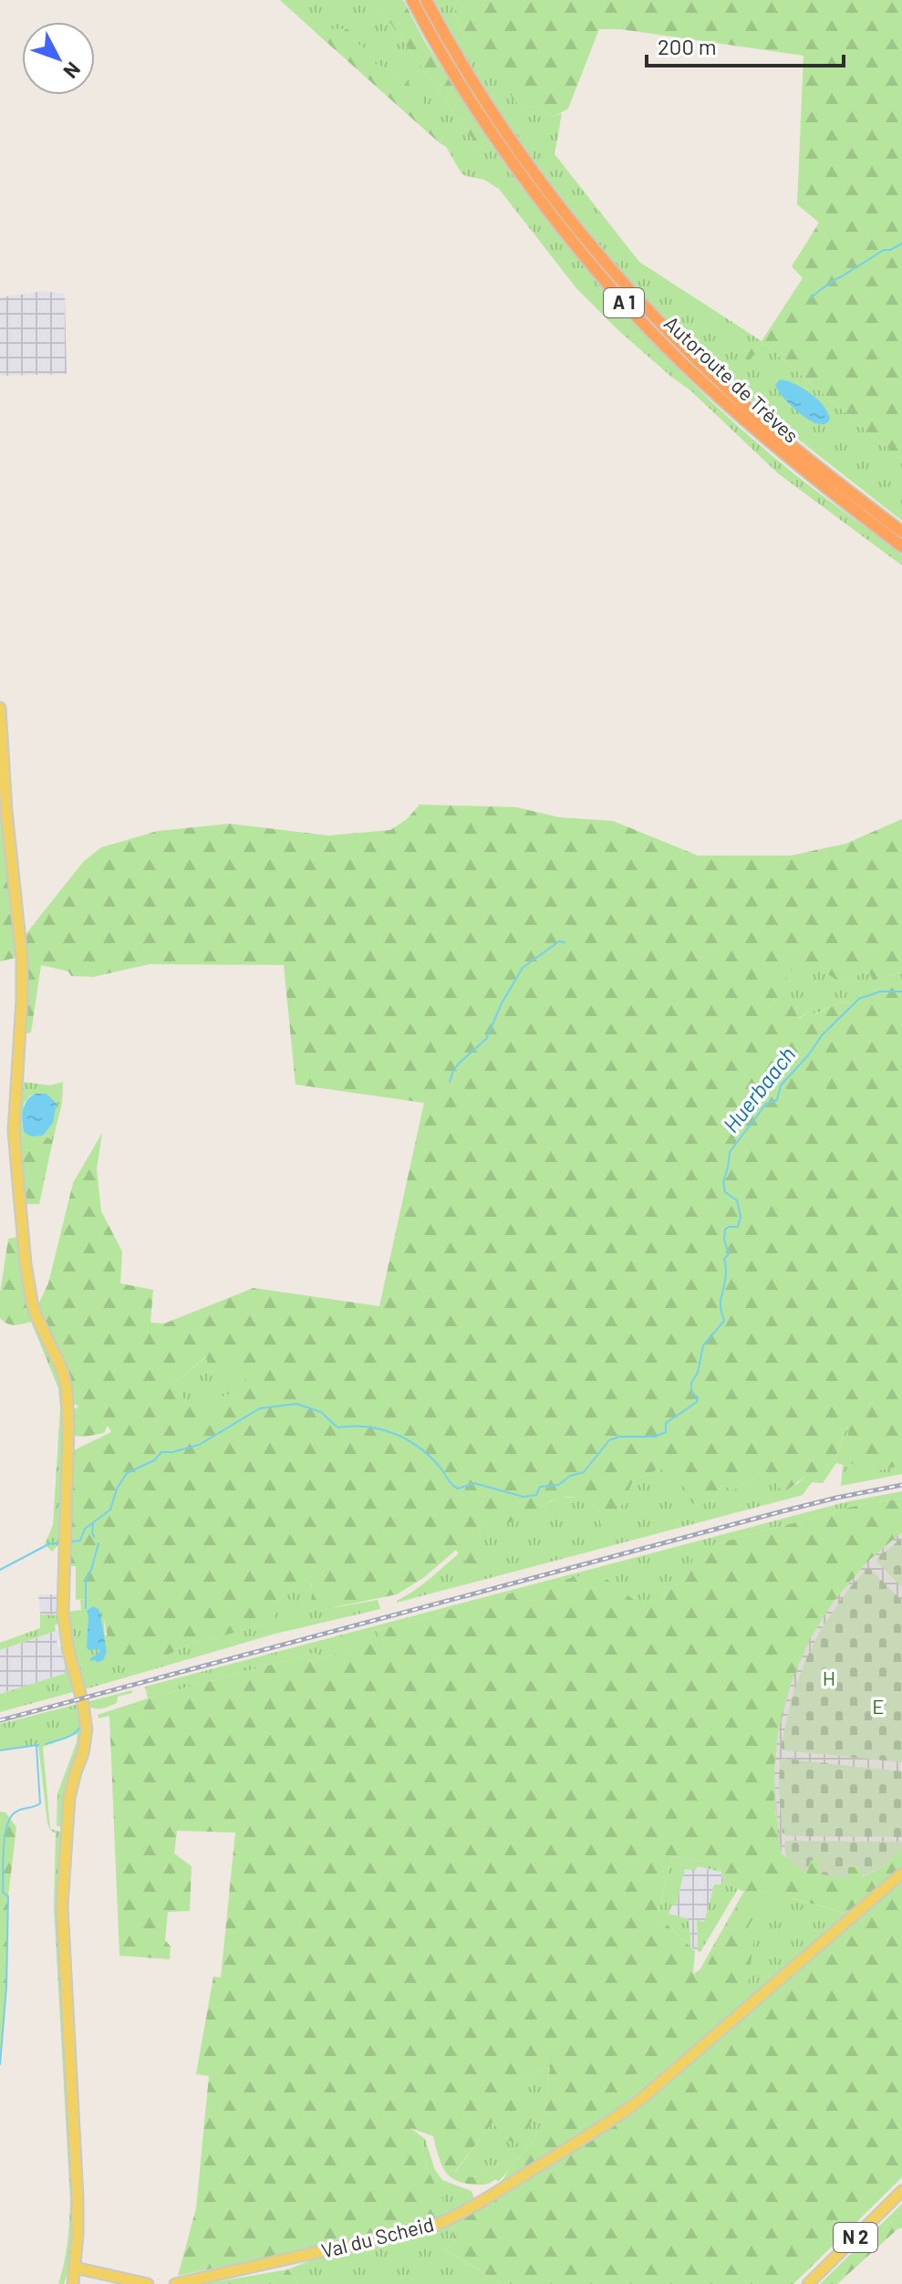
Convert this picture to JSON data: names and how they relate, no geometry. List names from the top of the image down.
{
  "streets": {
    "highway": ["A 1", "Autoroute de Trèves"],
    "main road": ["Val du Scheid", "N 2"]
  },
  "water": ["Huerbaach"],
  "parks": ["H", "E"],
  "scale_bar": "200 m",
  "north": "bottom right"
}
